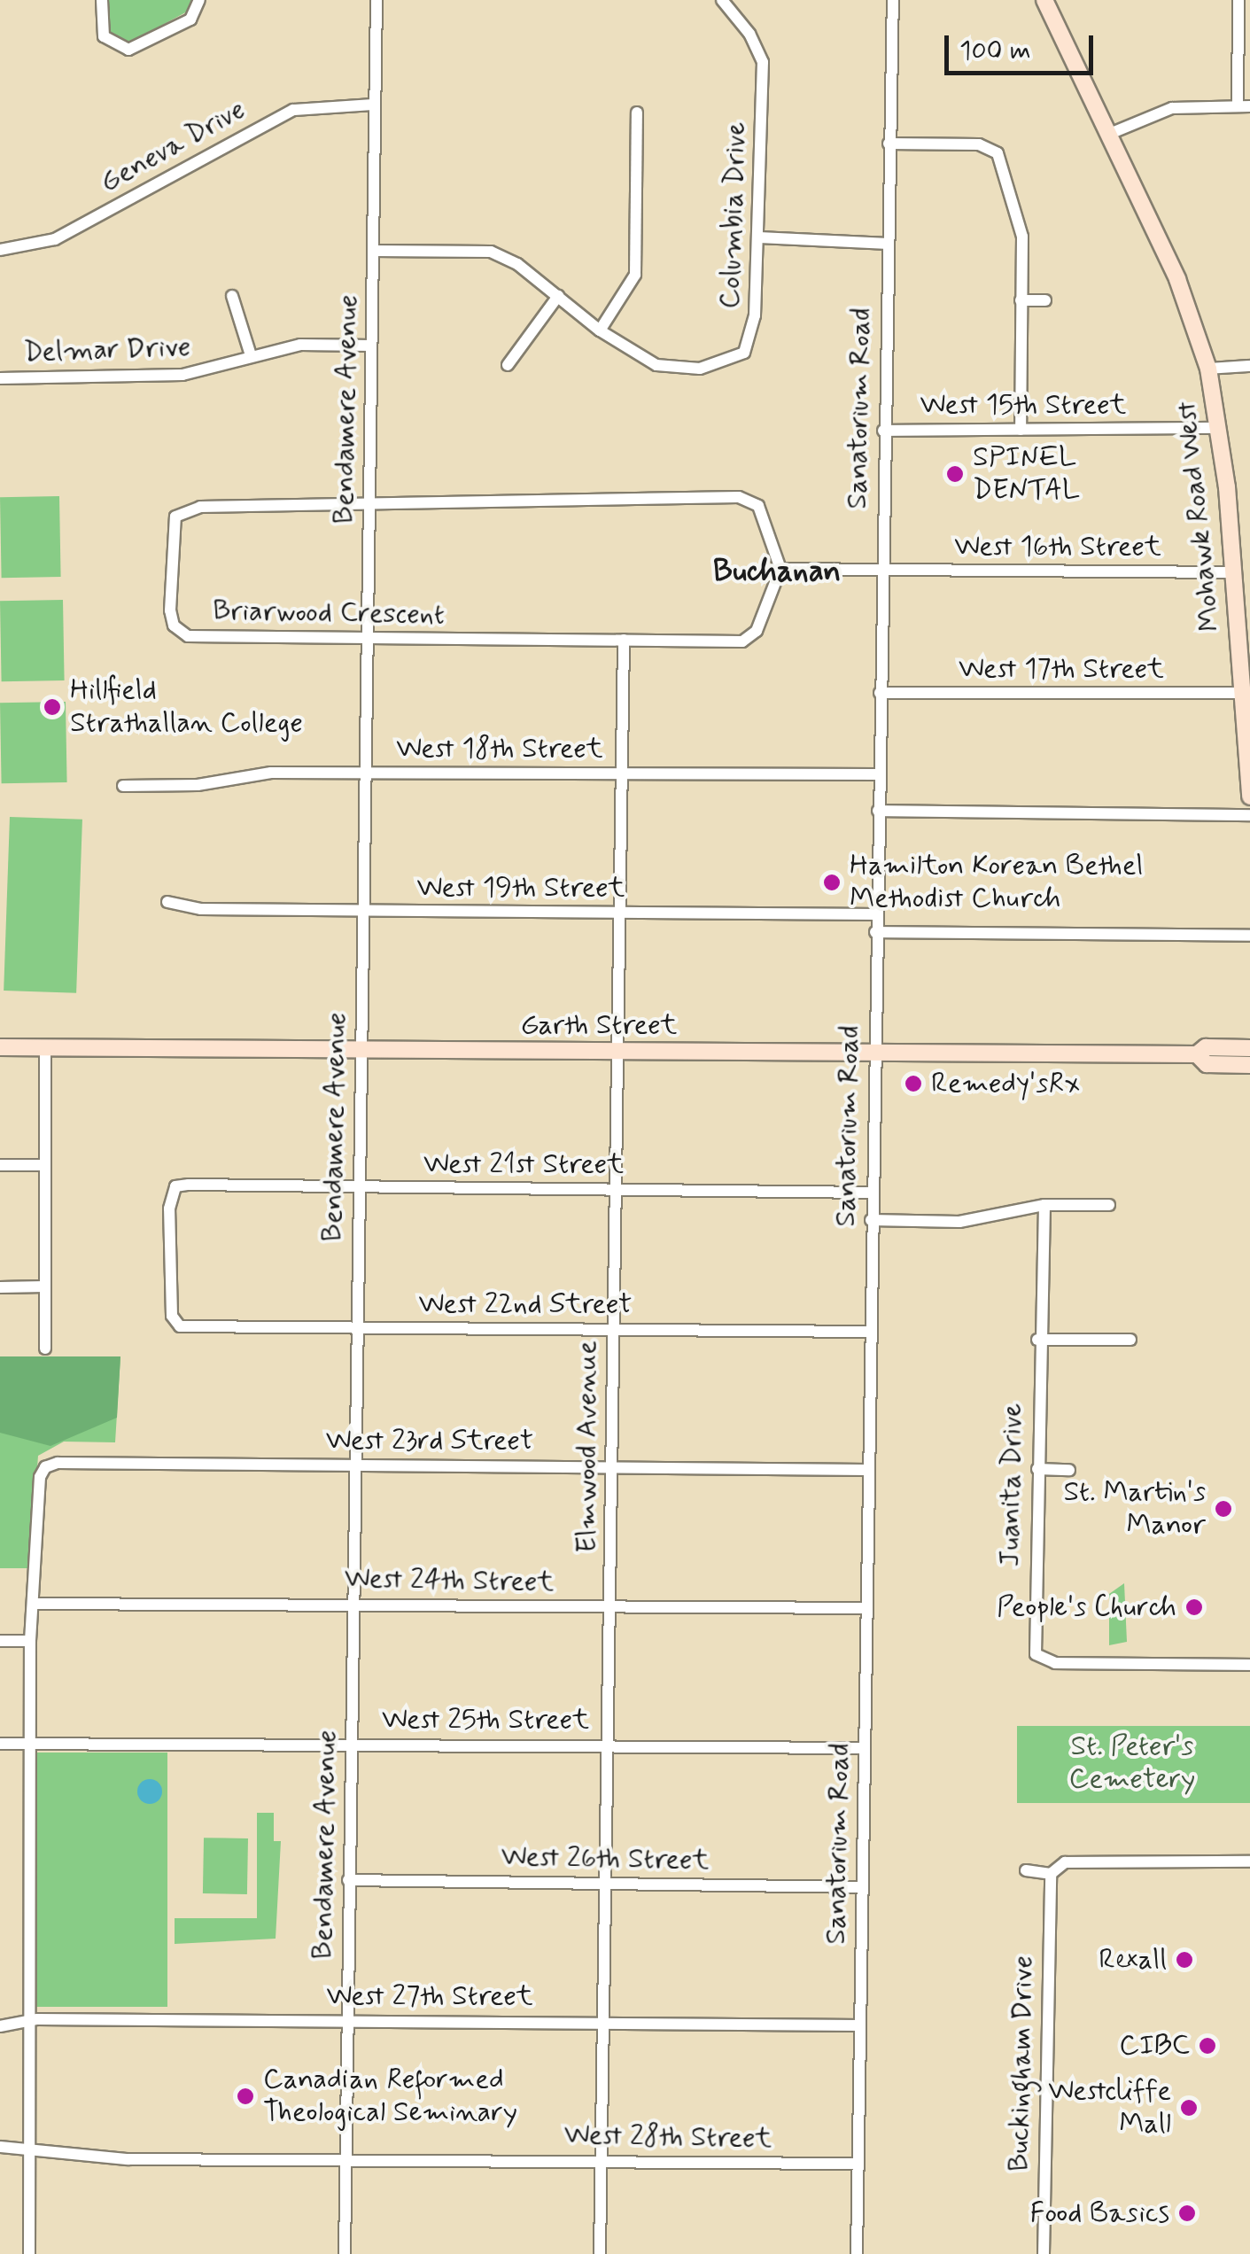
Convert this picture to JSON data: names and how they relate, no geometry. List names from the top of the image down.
{
  "streets": {
    "main road": ["Mohawk Road West", "Garth Street"],
    "street": [
      "Geneva Drive",
      "Columbia Drive",
      "Delmar Drive",
      "West 15th Street",
      "Sanatorium Road",
      "Bendamere Avenue",
      "West 16th Street",
      "Briarwood Crescent",
      "West 17th Street",
      "West 18th Street",
      "West 19th Street",
      "West 21st Street",
      "West 22nd Street",
      "West 23rd Street",
      "Elmwood Avenue",
      "Juanita Drive",
      "West 24th Street",
      "West 25th Street",
      "West 26th Street",
      "West 27th Street",
      "Buckingham Drive",
      "West 28th Street"
    ]
  },
  "crossings": [
    ["Geneva Drive", "Bendamere Avenue"],
    ["Columbia Drive", "Bendamere Avenue"],
    ["Delmar Drive", "Bendamere Avenue"],
    ["West 15th Street", "Sanatorium Road"],
    ["West 15th Street", "Mohawk Road West"],
    ["Sanatorium Road", "West 16th Street"],
    ["Sanatorium Road", "West 17th Street"],
    ["Sanatorium Road", "West 18th Street"],
    ["Sanatorium Road", "West 19th Street"],
    ["Sanatorium Road", "Garth Street"],
    ["Sanatorium Road", "West 21st Street"],
    ["Sanatorium Road", "West 22nd Street"],
    ["Sanatorium Road", "West 23rd Street"],
    ["Sanatorium Road", "West 24th Street"],
    ["Sanatorium Road", "West 25th Street"],
    ["Sanatorium Road", "West 26th Street"],
    ["Sanatorium Road", "West 27th Street"],
    ["Sanatorium Road", "West 28th Street"],
    ["Bendamere Avenue", "Briarwood Crescent"],
    ["Bendamere Avenue", "West 18th Street"],
    ["Bendamere Avenue", "West 19th Street"],
    ["Bendamere Avenue", "Garth Street"],
    ["Bendamere Avenue", "West 21st Street"],
    ["Bendamere Avenue", "West 22nd Street"],
    ["Bendamere Avenue", "West 23rd Street"],
    ["Bendamere Avenue", "West 24th Street"],
    ["Bendamere Avenue", "West 25th Street"],
    ["Bendamere Avenue", "West 26th Street"],
    ["Bendamere Avenue", "West 27th Street"],
    ["Bendamere Avenue", "West 28th Street"],
    ["Mohawk Road West", "West 16th Street"],
    ["Mohawk Road West", "West 17th Street"],
    ["Briarwood Crescent", "Elmwood Avenue"],
    ["West 18th Street", "Elmwood Avenue"],
    ["West 19th Street", "Elmwood Avenue"],
    ["Garth Street", "Elmwood Avenue"],
    ["West 21st Street", "West 22nd Street"],
    ["West 21st Street", "Elmwood Avenue"],
    ["West 22nd Street", "Elmwood Avenue"],
    ["West 23rd Street", "Elmwood Avenue"],
    ["West 23rd Street", "West 24th Street"],
    ["Elmwood Avenue", "West 24th Street"],
    ["Elmwood Avenue", "West 25th Street"],
    ["Elmwood Avenue", "West 26th Street"],
    ["Elmwood Avenue", "West 27th Street"],
    ["Elmwood Avenue", "West 28th Street"]
  ],
  "districts": ["Buchanan"],
  "parks": ["St. Peter's Cemetery"],
  "places": [
    "SPINEL DENTAL",
    "Hillfield Strathallan College",
    "Hamilton Korean Bethel Methodist Church",
    "Remedy'sRx",
    "St. Martin's Manor",
    "People's Church",
    "Rexall",
    "CIBC",
    "Canadian Reformed Theological Seminary",
    "Westcliffe Mall",
    "Food Basics"
  ],
  "scale_bar": "100 m"
}
